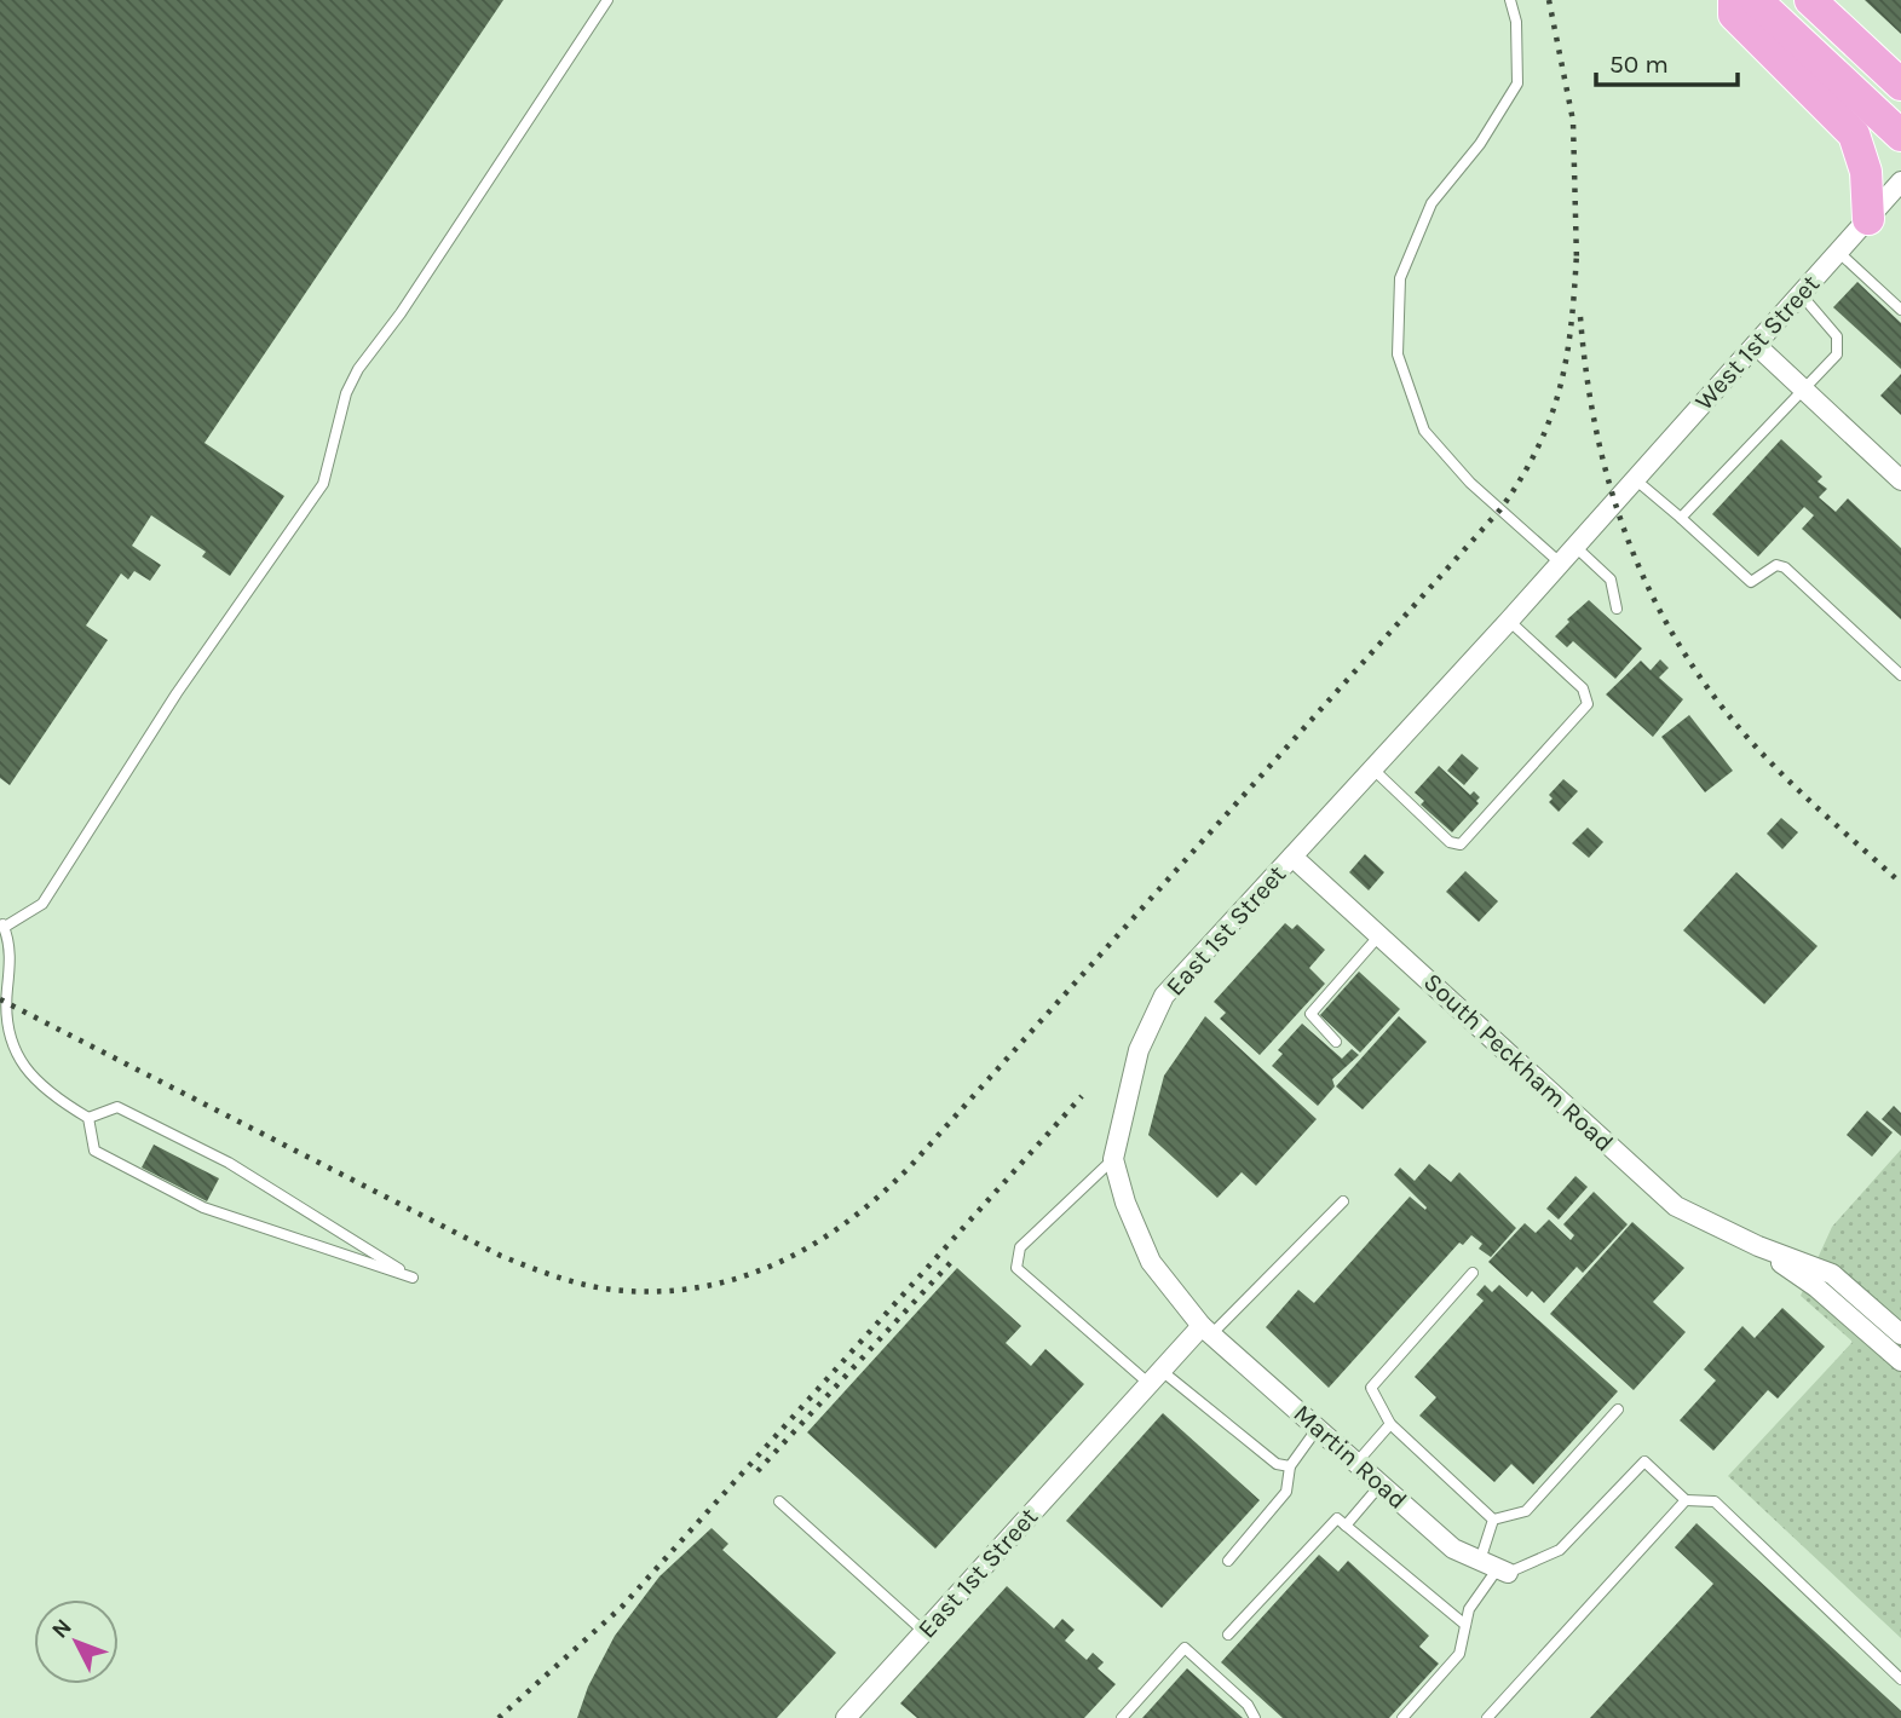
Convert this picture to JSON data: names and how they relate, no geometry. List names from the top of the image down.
{
  "streets": {
    "street": [
      "West 1st Street",
      "East 1st Street",
      "South Peckham Road",
      "Martin Road"
    ]
  },
  "crossings": [
    ["West 1st Street", "East 1st Street"],
    ["East 1st Street", "South Peckham Road"],
    ["East 1st Street", "Martin Road"]
  ],
  "scale_bar": "50 m",
  "north": "top left"
}
